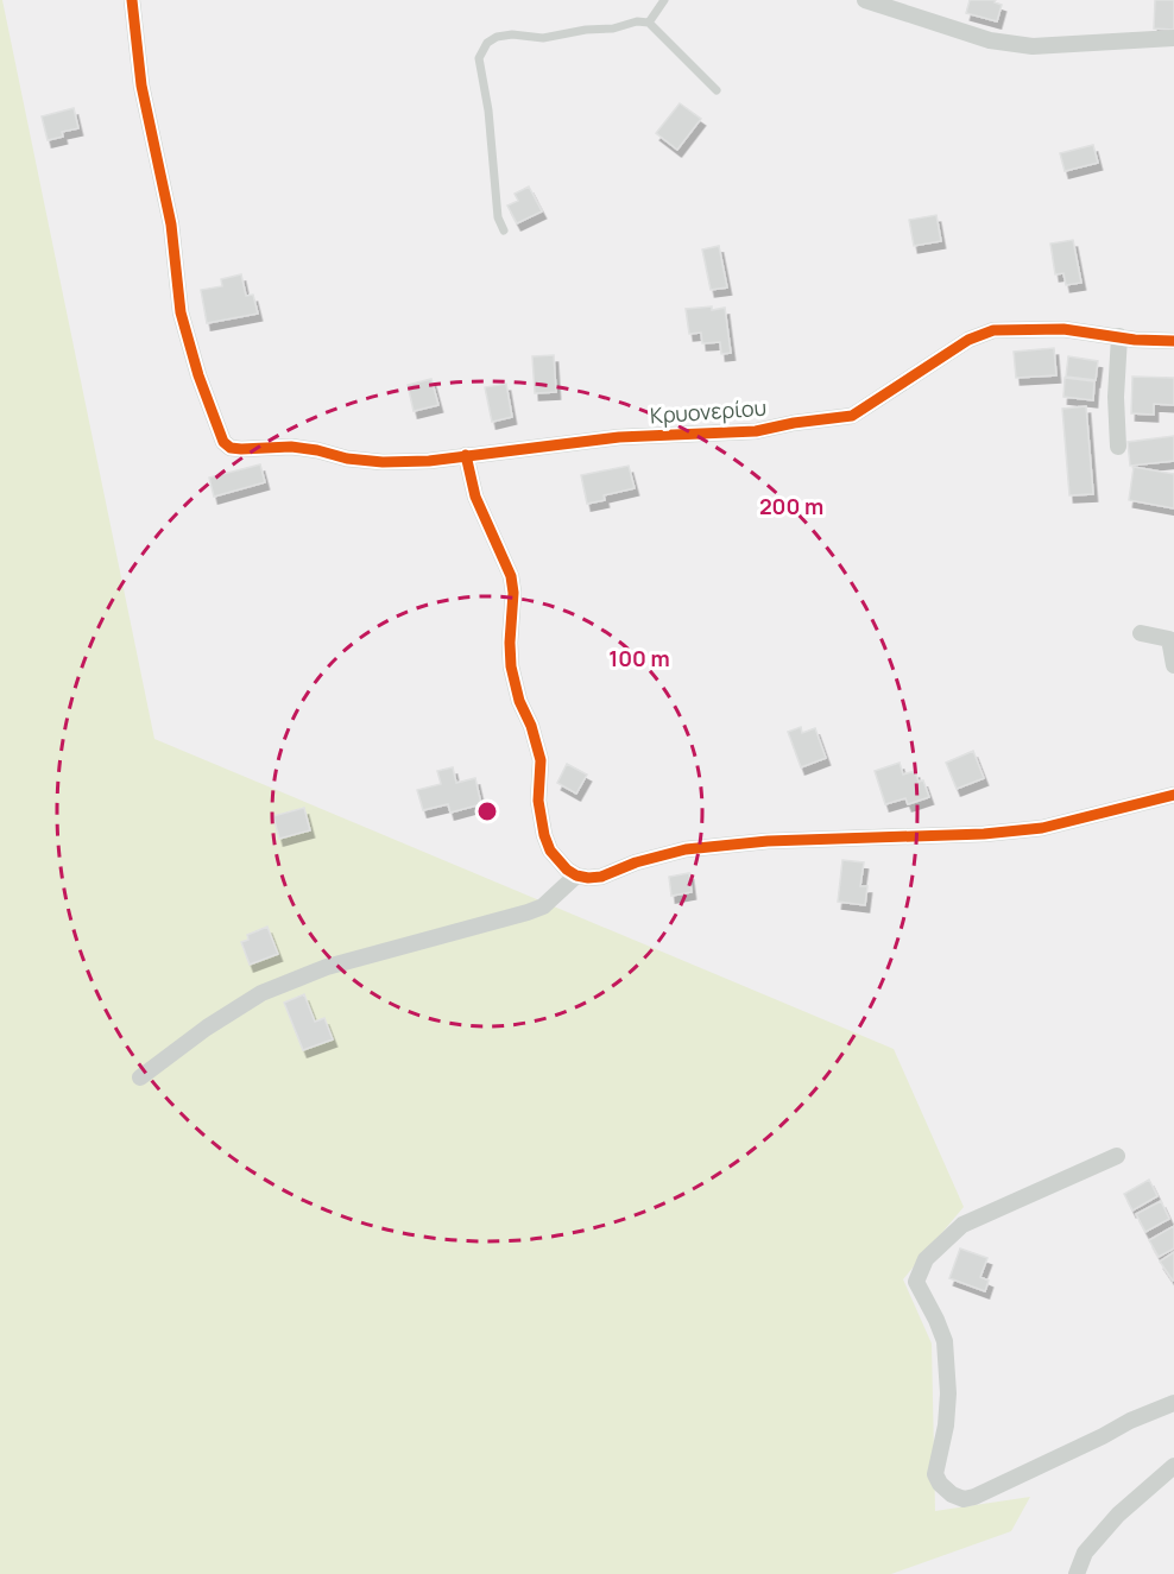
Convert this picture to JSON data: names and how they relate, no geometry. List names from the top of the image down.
{
  "streets": {
    "street": ["Κρυονερίου"]
  },
  "rings": ["200 m", "100 m"]
}
